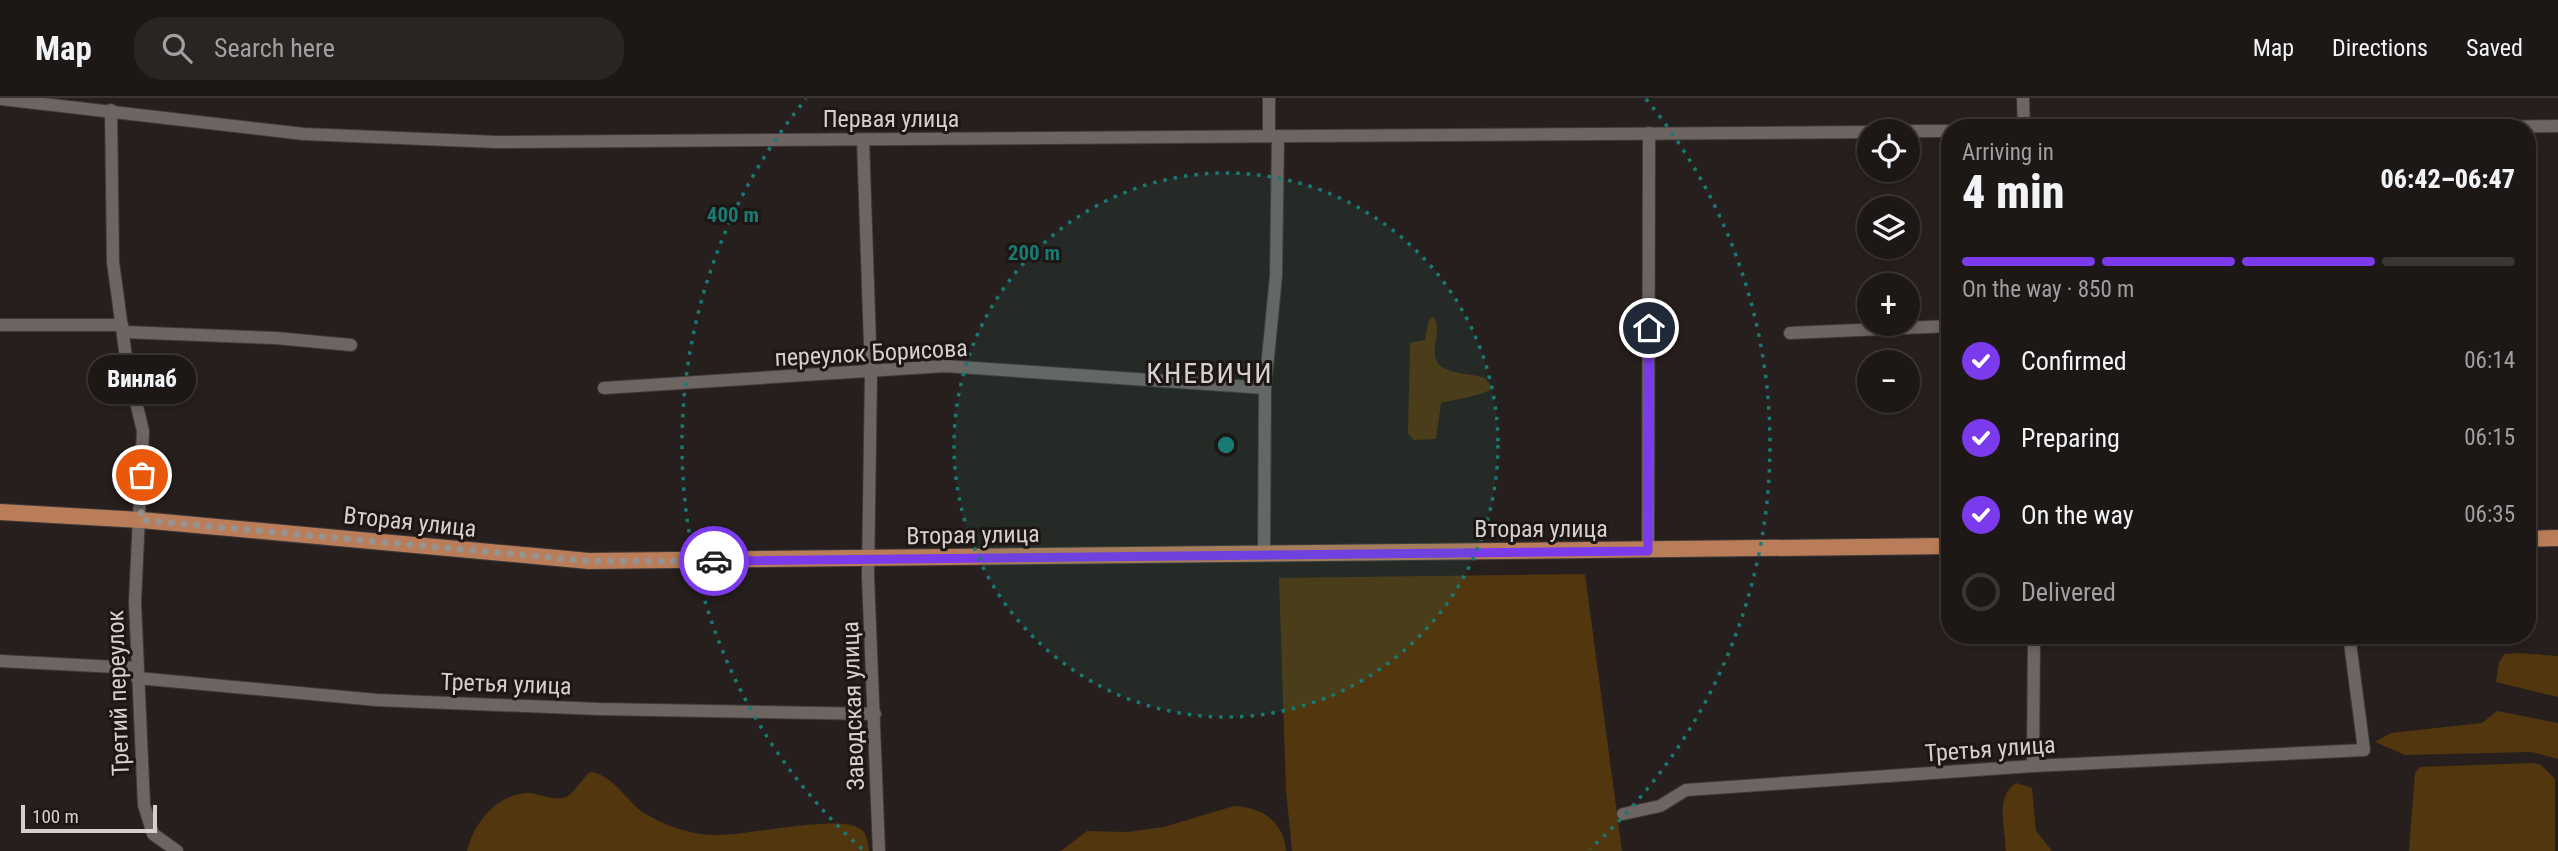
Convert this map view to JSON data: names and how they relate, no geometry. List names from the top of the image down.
{
  "streets": {
    "main road": ["Вторая улица"],
    "street": [
      "Первая улица",
      "переулок Борисова",
      "Третья улица",
      "Третий переулок",
      "Заводская улица"
    ]
  },
  "crossings": [
    ["Первая улица", "Третий переулок"],
    ["Первая улица", "Заводская улица"],
    ["переулок Борисова", "Заводская улица"],
    ["Вторая улица", "Третий переулок"],
    ["Вторая улица", "Заводская улица"],
    ["Третья улица", "Третий переулок"],
    ["Третья улица", "Заводская улица"]
  ],
  "districts": ["КНЕВИЧИ"],
  "places": ["Винлаб"],
  "scale_bar": "100 m",
  "page": {
    "header": "Map",
    "search": "Search here",
    "nav": ["Map", "Directions", "Saved"],
    "map_buttons": ["+", "−"],
    "heading": ["4 min", "Arriving in", "06:42–06:47"],
    "bar": "On the way · 850 m",
    "list": [
      ["Confirmed", "06:14"],
      ["Preparing", "06:15"],
      ["On the way", "06:35"],
      "Delivered"
    ],
    "bubble": "Винлаб",
    "scale": "100 m"
  },
  "rings": ["400 m", "200 m"]
}
